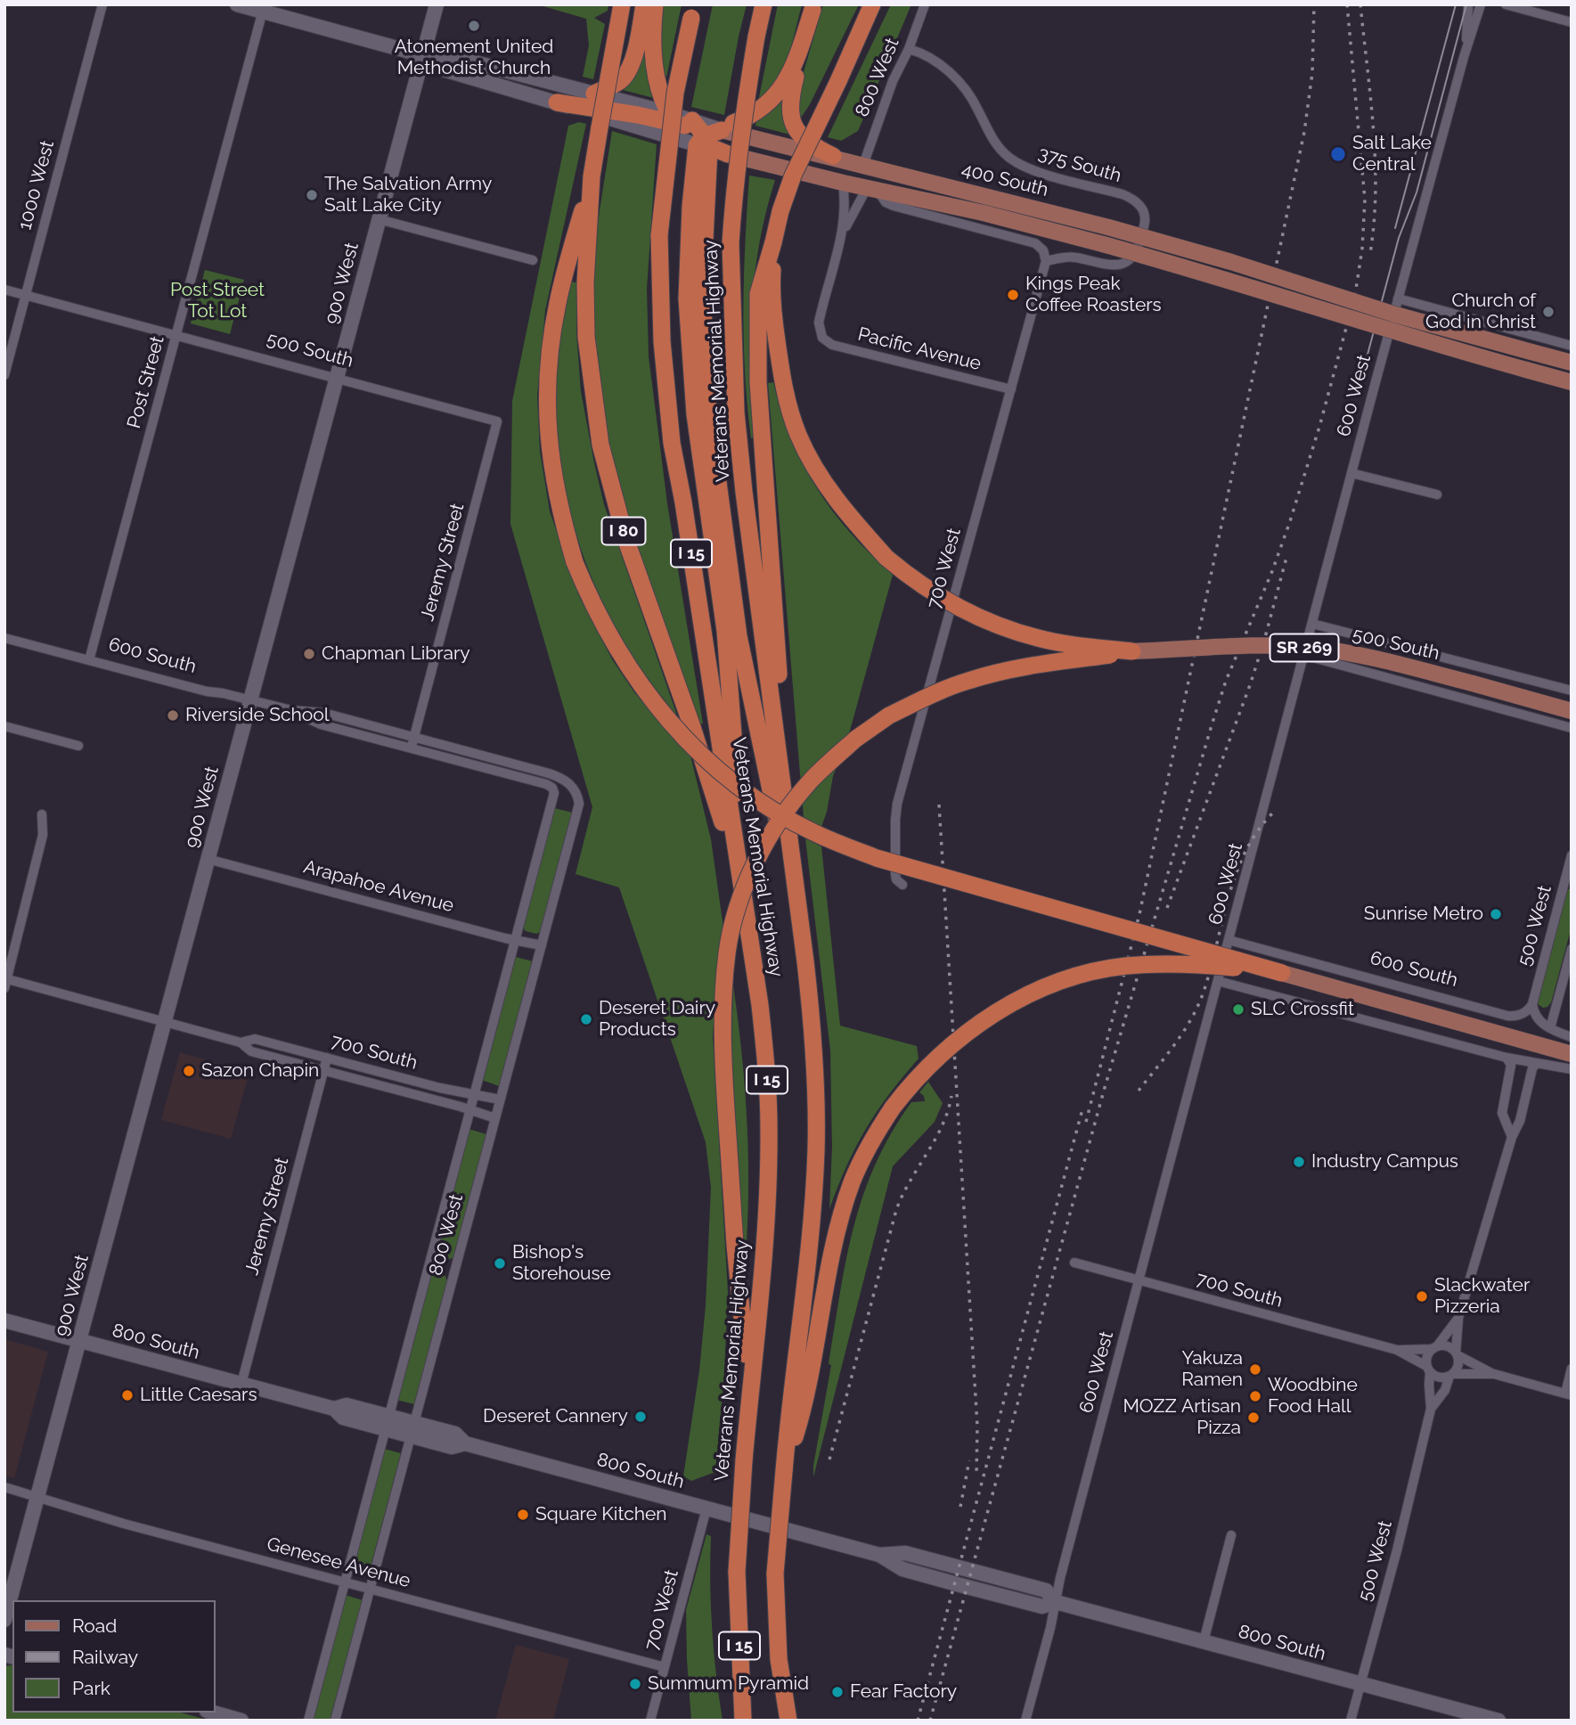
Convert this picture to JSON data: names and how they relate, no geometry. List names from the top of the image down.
{
  "streets": {
    "highway": ["Veterans Memorial Highway", "I 80", "I 15"],
    "main road": [
      "400 South",
      "900 West",
      "500 South",
      "SR 269",
      "600 South",
      "800 South"
    ],
    "street": [
      "800 West",
      "375 South",
      "1000 West",
      "Pacific Avenue",
      "Post Street",
      "600 West",
      "Jeremy Street",
      "700 West",
      "Arapahoe Avenue",
      "500 West",
      "700 South",
      "Genesee Avenue"
    ]
  },
  "crossings": [
    ["800 West", "375 South"],
    ["800 West", "400 South"],
    ["800 West", "600 South"],
    ["800 West", "Arapahoe Avenue"],
    ["800 West", "700 South"],
    ["800 West", "800 South"],
    ["800 West", "Genesee Avenue"],
    ["375 South", "400 South"],
    ["375 South", "700 West"],
    ["400 South", "900 West"],
    ["400 South", "Post Street"],
    ["400 South", "700 West"],
    ["1000 West", "500 South"],
    ["900 West", "500 South"],
    ["900 West", "600 South"],
    ["900 West", "Arapahoe Avenue"],
    ["900 West", "700 South"],
    ["900 West", "800 South"],
    ["900 West", "Genesee Avenue"],
    ["Pacific Avenue", "700 West"],
    ["500 South", "Post Street"],
    ["500 South", "600 West"],
    ["500 South", "Jeremy Street"],
    ["Veterans Memorial Highway", "I 80"],
    ["Post Street", "600 South"],
    ["600 West", "600 South"],
    ["600 West", "700 South"],
    ["600 West", "800 South"],
    ["Jeremy Street", "600 South"],
    ["Jeremy Street", "700 South"],
    ["Jeremy Street", "800 South"],
    ["700 West", "800 South"],
    ["700 West", "Genesee Avenue"],
    ["600 South", "500 West"],
    ["500 West", "700 South"],
    ["500 West", "800 South"]
  ],
  "parks": ["Post Street Tot Lot"],
  "places": [
    "Atonement United Methodist Church",
    "Salt Lake Central",
    "The Salvation Army Salt Lake City",
    "Kings Peak Coffee Roasters",
    "Church of God in Christ",
    "Chapman Library",
    "Riverside School",
    "Sunrise Metro",
    "SLC Crossfit",
    "Deseret Dairy Products",
    "Sazon Chapin",
    "Industry Campus",
    "Bishop's Storehouse",
    "Slackwater Pizzeria",
    "Yakuza Ramen",
    "Little Caesars",
    "Woodbine Food Hall",
    "Deseret Cannery",
    "MOZZ Artisan Pizza",
    "Square Kitchen",
    "Summum Pyramid",
    "Fear Factory"
  ],
  "legend": ["Road", "Railway", "Park"]
}
